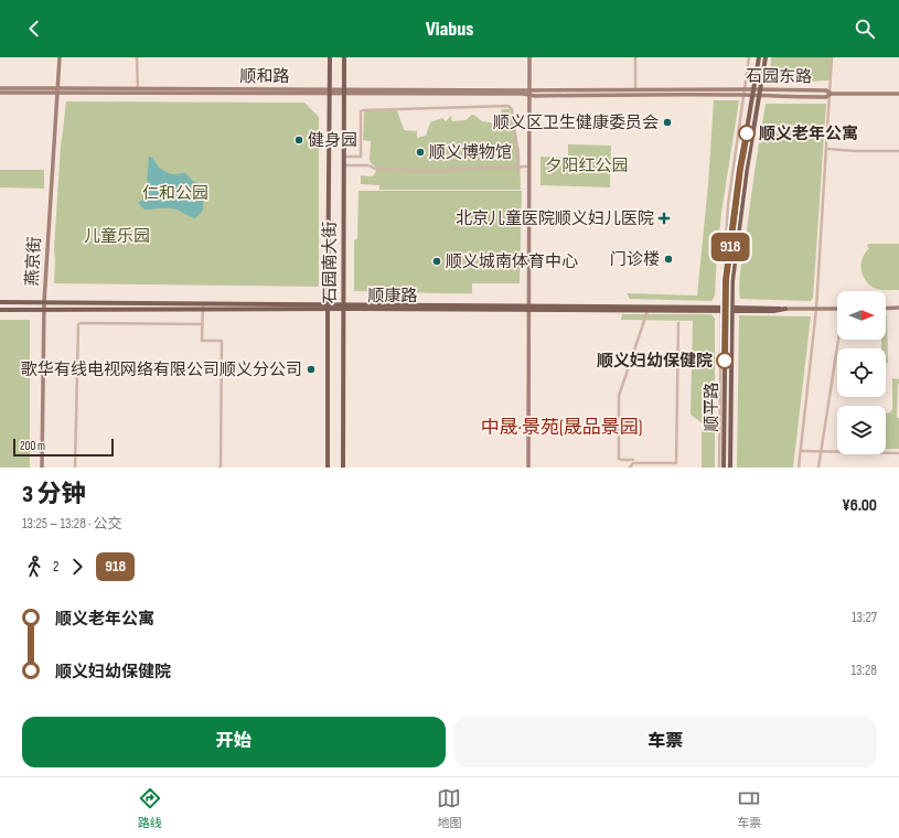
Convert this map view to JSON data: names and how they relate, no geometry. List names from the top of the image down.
{
  "streets": {
    "main road": [
      "顺和路",
      "石园东路",
      "燕京街",
      "石园南大街",
      "顺康路",
      "顺平路"
    ]
  },
  "crossings": [
    ["顺和路", "石园东路"],
    ["顺和路", "燕京街"],
    ["顺和路", "石园南大街"],
    ["石园东路", "顺平路"],
    ["燕京街", "顺康路"],
    ["石园南大街", "顺康路"],
    ["顺康路", "顺平路"]
  ],
  "districts": ["中晟·景苑(晟品景园)"],
  "parks": ["夕阳红公园", "仁和公园", "儿童乐园"],
  "places": {
    "other": [
      "顺义区卫生健康委员会",
      "顺义老年公寓",
      "健身园",
      "顺义博物馆",
      "门诊楼",
      "顺义城南体育中心",
      "顺义妇幼保健院",
      "歌华有线电视网络有限公司顺义分公司"
    ],
    "health": ["北京儿童医院顺义妇儿医院"]
  },
  "lines": ["bus line 918"],
  "scale_bar": "200 m",
  "north": "right",
  "page": {
    "header": "Viabus",
    "on_map": "918",
    "scale": "200 m",
    "heading": ["3 分钟", "13:25 – 13:28 · 公交", "¥6.00"],
    "legs": ["2", "918"],
    "list": [
      {
        "name": "顺义老年公寓",
        "value": "13:27"
      },
      {
        "name": "顺义妇幼保健院",
        "value": "13:28"
      }
    ],
    "buttons": ["开始", "车票"],
    "tabs": ["路线", "地图", "车票"]
  }
}
